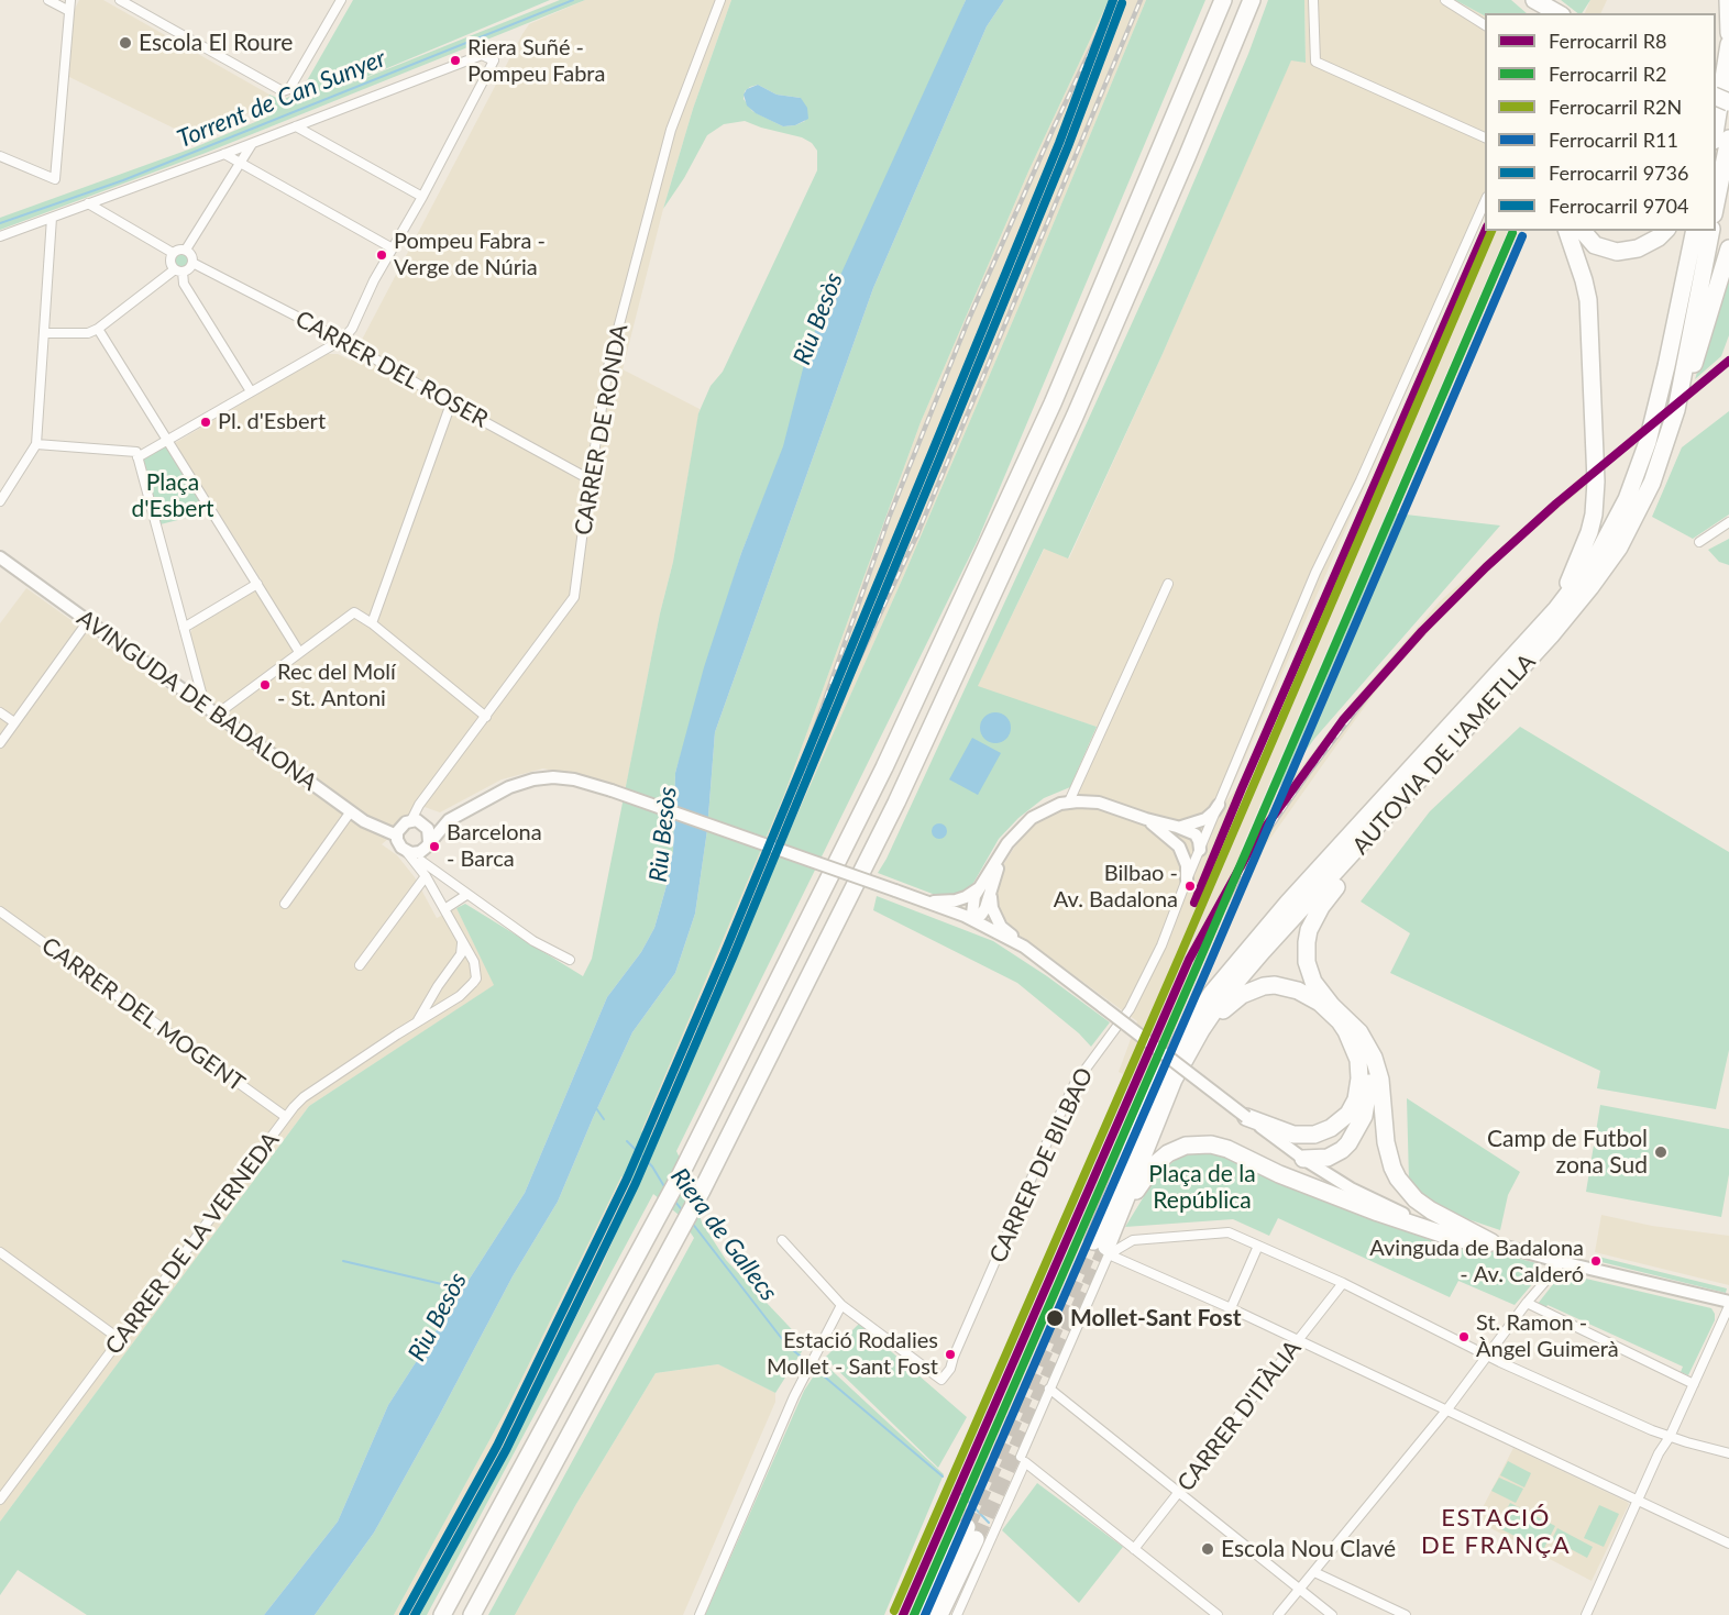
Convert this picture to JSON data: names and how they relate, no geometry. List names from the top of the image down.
{
  "streets": {
    "highway": ["AUTOVIA DE L'AMETLLA"],
    "street": [
      "CARRER DEL ROSER",
      "CARRER DE RONDA",
      "AVINGUDA DE BADALONA",
      "CARRER DEL MOGENT",
      "CARRER DE BILBAO",
      "CARRER DE LA VERNEDA",
      "CARRER D'ITÀLIA"
    ]
  },
  "crossings": [
    ["CARRER DEL ROSER", "CARRER DE RONDA"],
    ["CARRER DE RONDA", "AVINGUDA DE BADALONA"],
    ["CARRER DEL MOGENT", "CARRER DE LA VERNEDA"]
  ],
  "districts": ["ESTACIÓ DE FRANÇA"],
  "water": ["Torrent de Can Sunyer", "Riu Besòs", "Riera de Gallecs"],
  "parks": ["Plaça d'Esbert", "Plaça de la República"],
  "places": [
    "Escola El Roure",
    "Riera Suñé - Pompeu Fabra",
    "Pompeu Fabra - Verge de Núria",
    "Pl. d'Esbert",
    "Rec del Molí - St. Antoni",
    "Barcelona - Barca",
    "Bilbao - Av. Badalona",
    "Camp de Futbol zona Sud",
    "Avinguda de Badalona - Av. Calderó",
    "Mollet-Sant Fost",
    "St. Ramon - Àngel Guimerà",
    "Estació Rodalies Mollet - Sant Fost",
    "Escola Nou Clavé"
  ],
  "lines": [
    "rail line 9736",
    "rail line 9704",
    "rail line R8",
    "rail line R2N",
    "rail line R2",
    "rail line R11"
  ],
  "legend": [
    "Ferrocarril R8",
    "Ferrocarril R2",
    "Ferrocarril R2N",
    "Ferrocarril R11",
    "Ferrocarril 9736",
    "Ferrocarril 9704"
  ]
}
